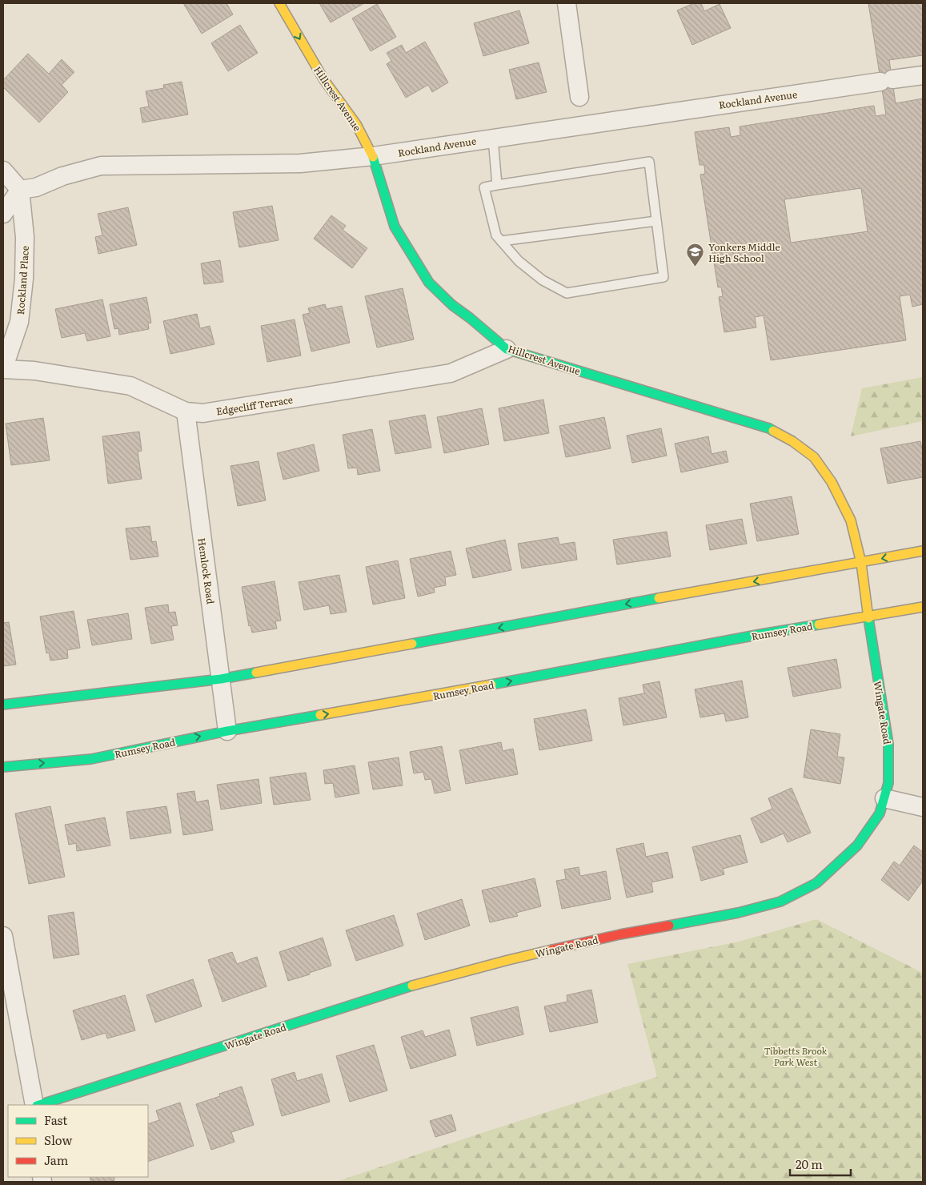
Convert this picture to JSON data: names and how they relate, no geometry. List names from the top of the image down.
{
  "streets": {
    "street": [
      "Hillcrest Avenue",
      "Rockland Avenue",
      "Rockland Place",
      "Edgecliff Terrace",
      "Hemlock Road",
      "Rumsey Road",
      "Wingate Road"
    ]
  },
  "crossings": [
    ["Hillcrest Avenue", "Rockland Avenue"],
    ["Hillcrest Avenue", "Edgecliff Terrace"],
    ["Hillcrest Avenue", "Rumsey Road"],
    ["Hillcrest Avenue", "Wingate Road"],
    ["Rockland Avenue", "Rockland Place"],
    ["Rockland Place", "Edgecliff Terrace"],
    ["Edgecliff Terrace", "Hemlock Road"],
    ["Hemlock Road", "Rumsey Road"],
    ["Rumsey Road", "Wingate Road"]
  ],
  "parks": ["Tibbetts Brook Park West"],
  "places": {
    "school or university": ["Yonkers Middle High School"]
  },
  "legend": ["Fast", "Slow", "Jam"],
  "scale_bar": "20 m"
}
